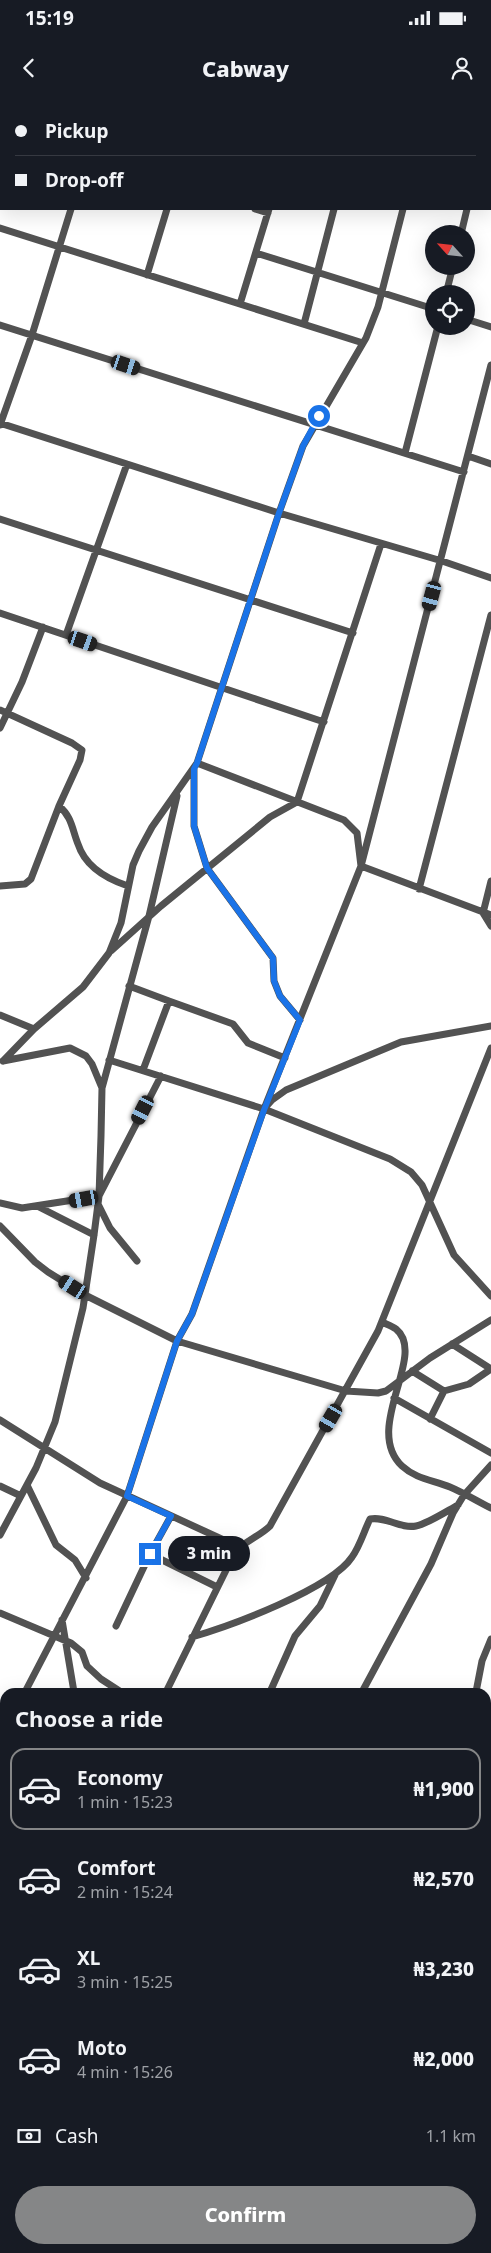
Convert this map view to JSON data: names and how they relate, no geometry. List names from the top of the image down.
{
  "north": "top left",
  "page": {
    "status": "15:19",
    "header": "Cabway",
    "banner": ["Pickup", "Drop-off"],
    "bubble": "3 min",
    "heading": "Choose a ride",
    "list": [
      {
        "name": "Economy",
        "note": "1 min · 15:23",
        "value": "₦1,900"
      },
      {
        "name": "Comfort",
        "note": "2 min · 15:24",
        "value": "₦2,570"
      },
      {
        "name": "XL",
        "note": "3 min · 15:25",
        "value": "₦3,230"
      },
      {
        "name": "Moto",
        "note": "4 min · 15:26",
        "value": "₦2,000"
      }
    ],
    "pay": ["Cash", "1.1 km"],
    "buttons": "Confirm"
  }
}
